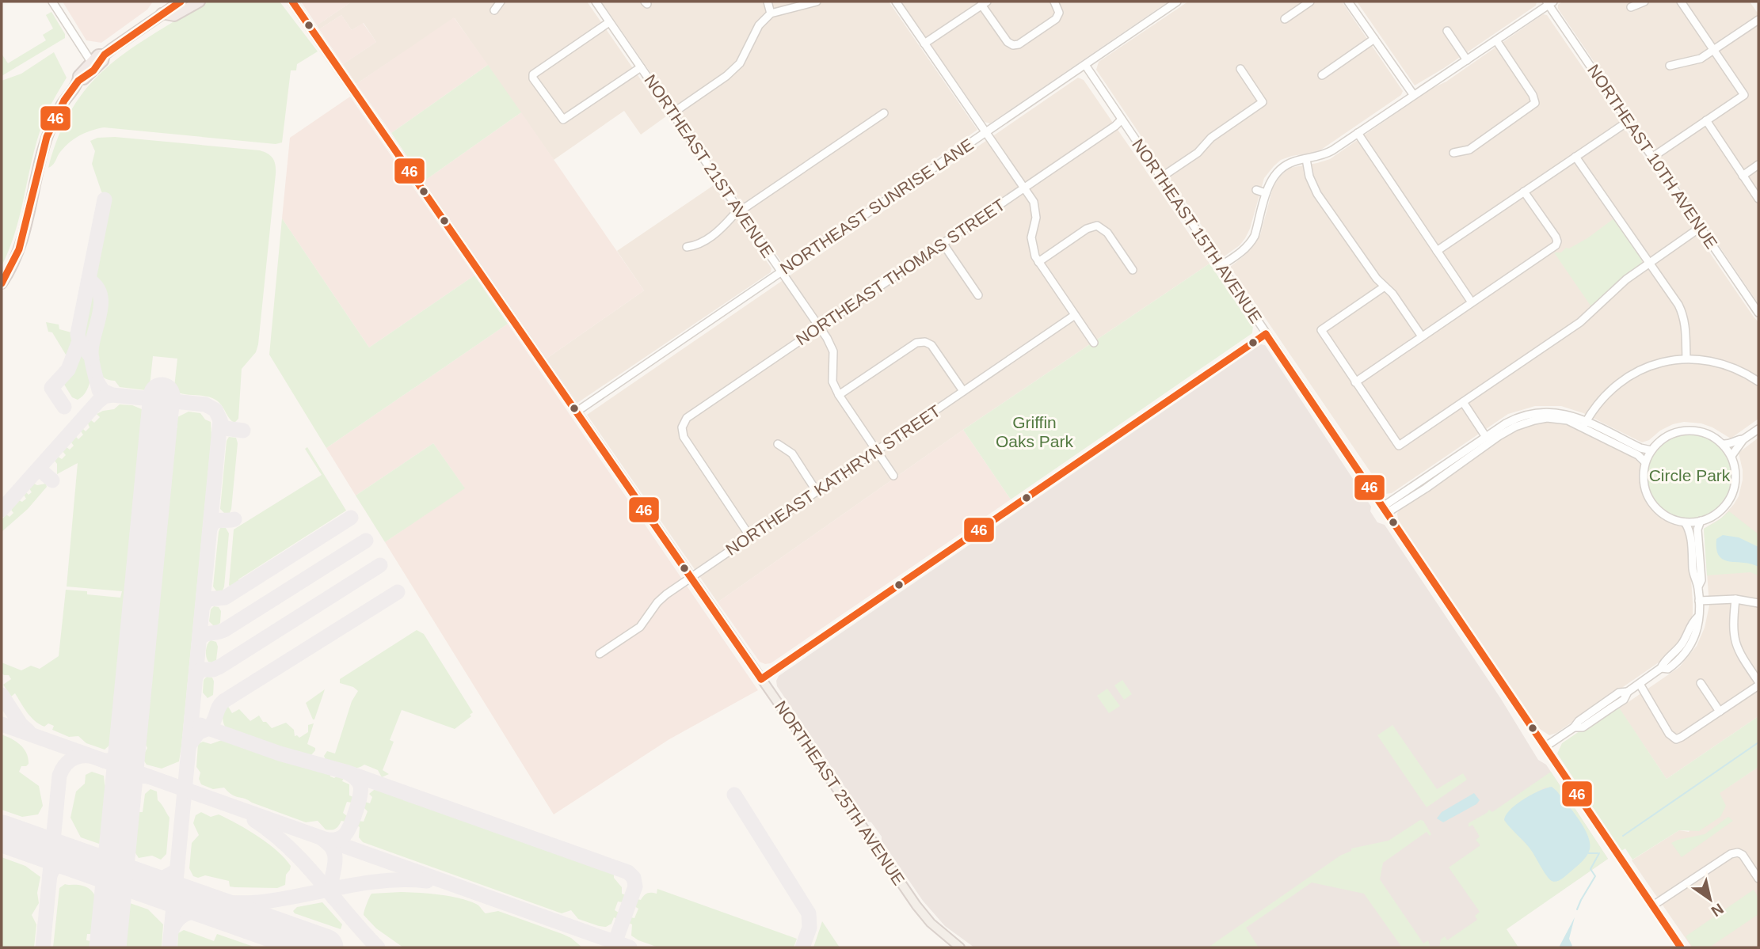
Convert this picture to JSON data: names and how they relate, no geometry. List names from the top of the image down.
{
  "streets": {
    "main road": ["NORTHEAST 25TH AVENUE"],
    "street": [
      "NORTHEAST 10TH AVENUE",
      "NORTHEAST 21ST AVENUE",
      "NORTHEAST SUNRISE LANE",
      "NORTHEAST 15TH AVENUE",
      "NORTHEAST THOMAS STREET",
      "NORTHEAST KATHRYN STREET"
    ]
  },
  "crossings": [
    ["NORTHEAST 21ST AVENUE", "NORTHEAST SUNRISE LANE"],
    ["NORTHEAST 21ST AVENUE", "NORTHEAST THOMAS STREET"],
    ["NORTHEAST 21ST AVENUE", "NORTHEAST KATHRYN STREET"],
    ["NORTHEAST SUNRISE LANE", "NORTHEAST 15TH AVENUE"],
    ["NORTHEAST SUNRISE LANE", "NORTHEAST 25TH AVENUE"],
    ["NORTHEAST 15TH AVENUE", "NORTHEAST THOMAS STREET"],
    ["NORTHEAST THOMAS STREET", "NORTHEAST KATHRYN STREET"],
    ["NORTHEAST KATHRYN STREET", "NORTHEAST 25TH AVENUE"]
  ],
  "parks": ["Griffin Oaks Park", "Circle Park"],
  "lines": ["transit line 46"],
  "north": "bottom right"
}
